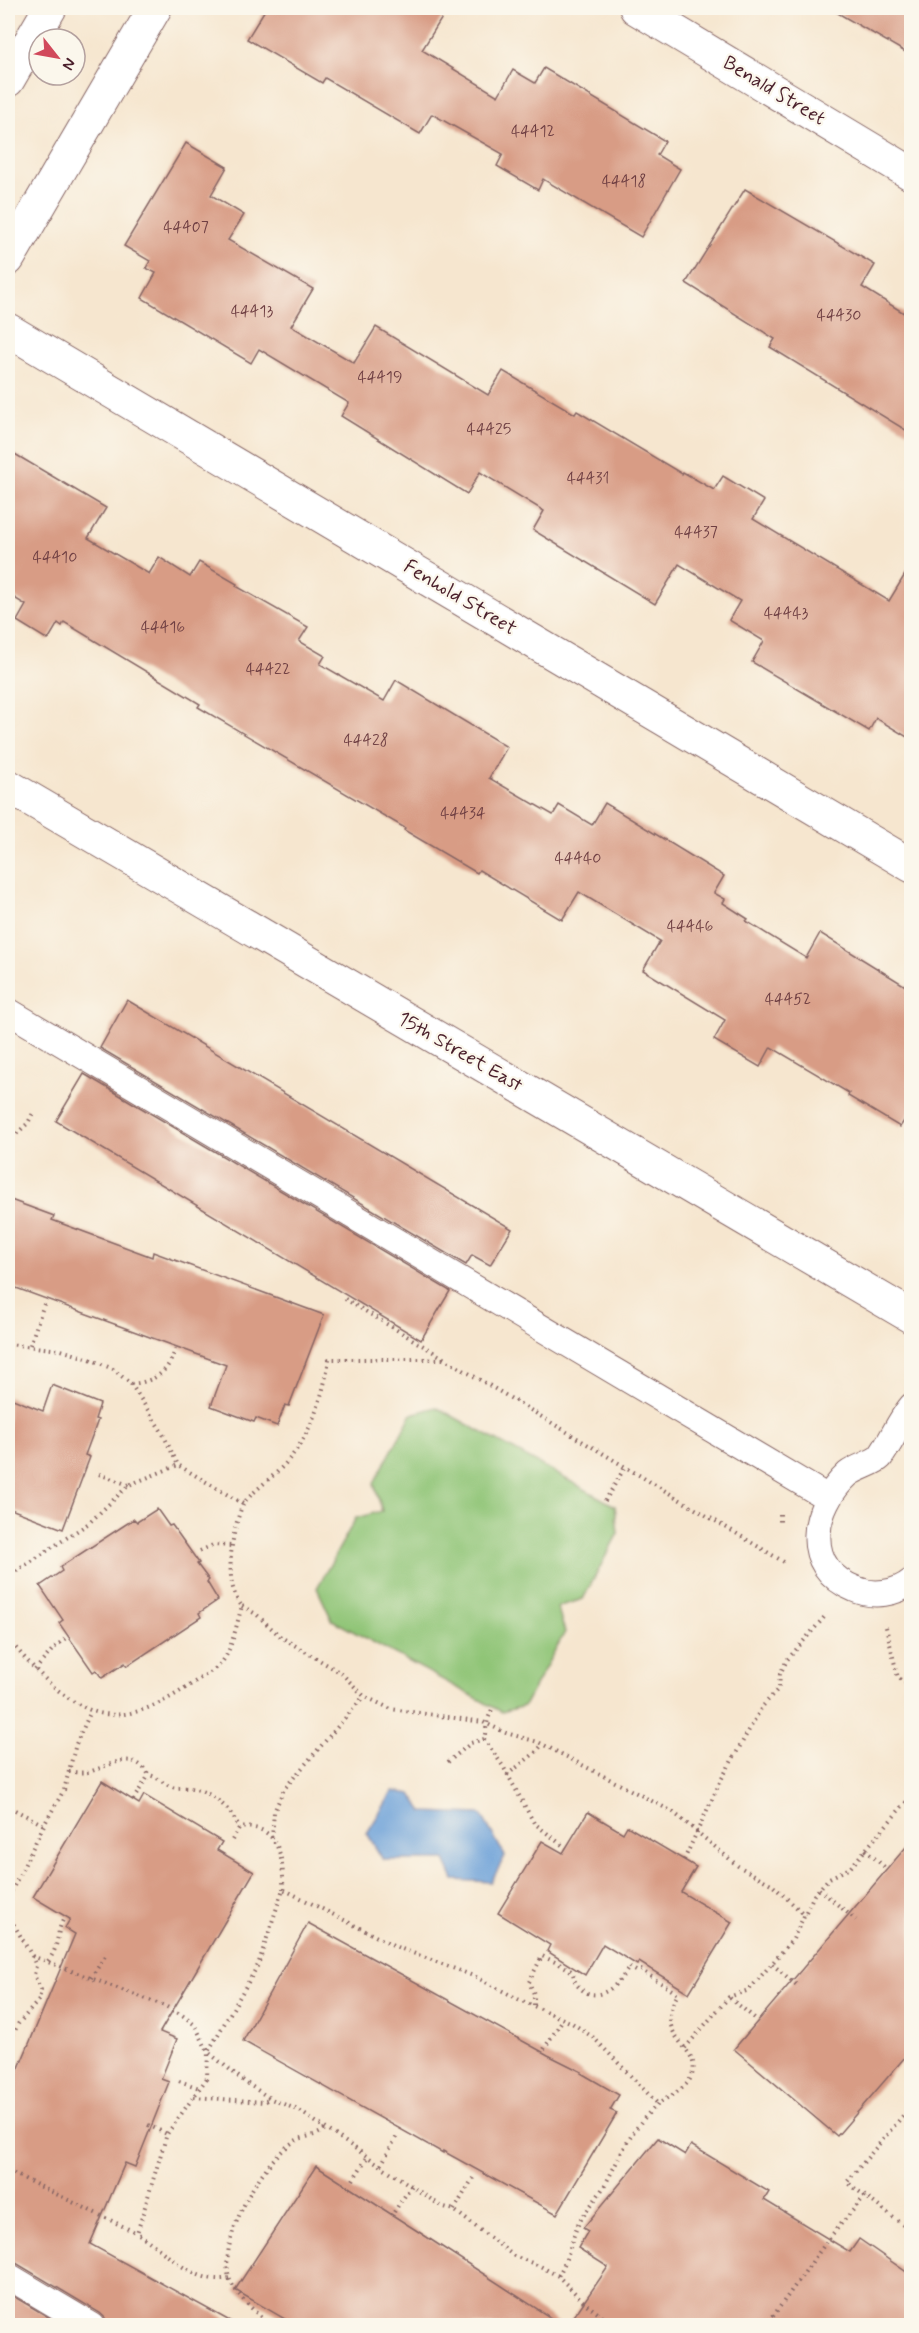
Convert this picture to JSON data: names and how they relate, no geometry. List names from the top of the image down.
{
  "streets": {
    "street": ["Benald Street", "Fenhold Street", "15th Street East"]
  },
  "house_numbers": [
    "44412",
    "44418",
    "44407",
    "44413",
    "44430",
    "44419",
    "44425",
    "44431",
    "44437",
    "44410",
    "44443",
    "44416",
    "44422",
    "44428",
    "44434",
    "44440",
    "44446",
    "44452"
  ],
  "north": "bottom right"
}
